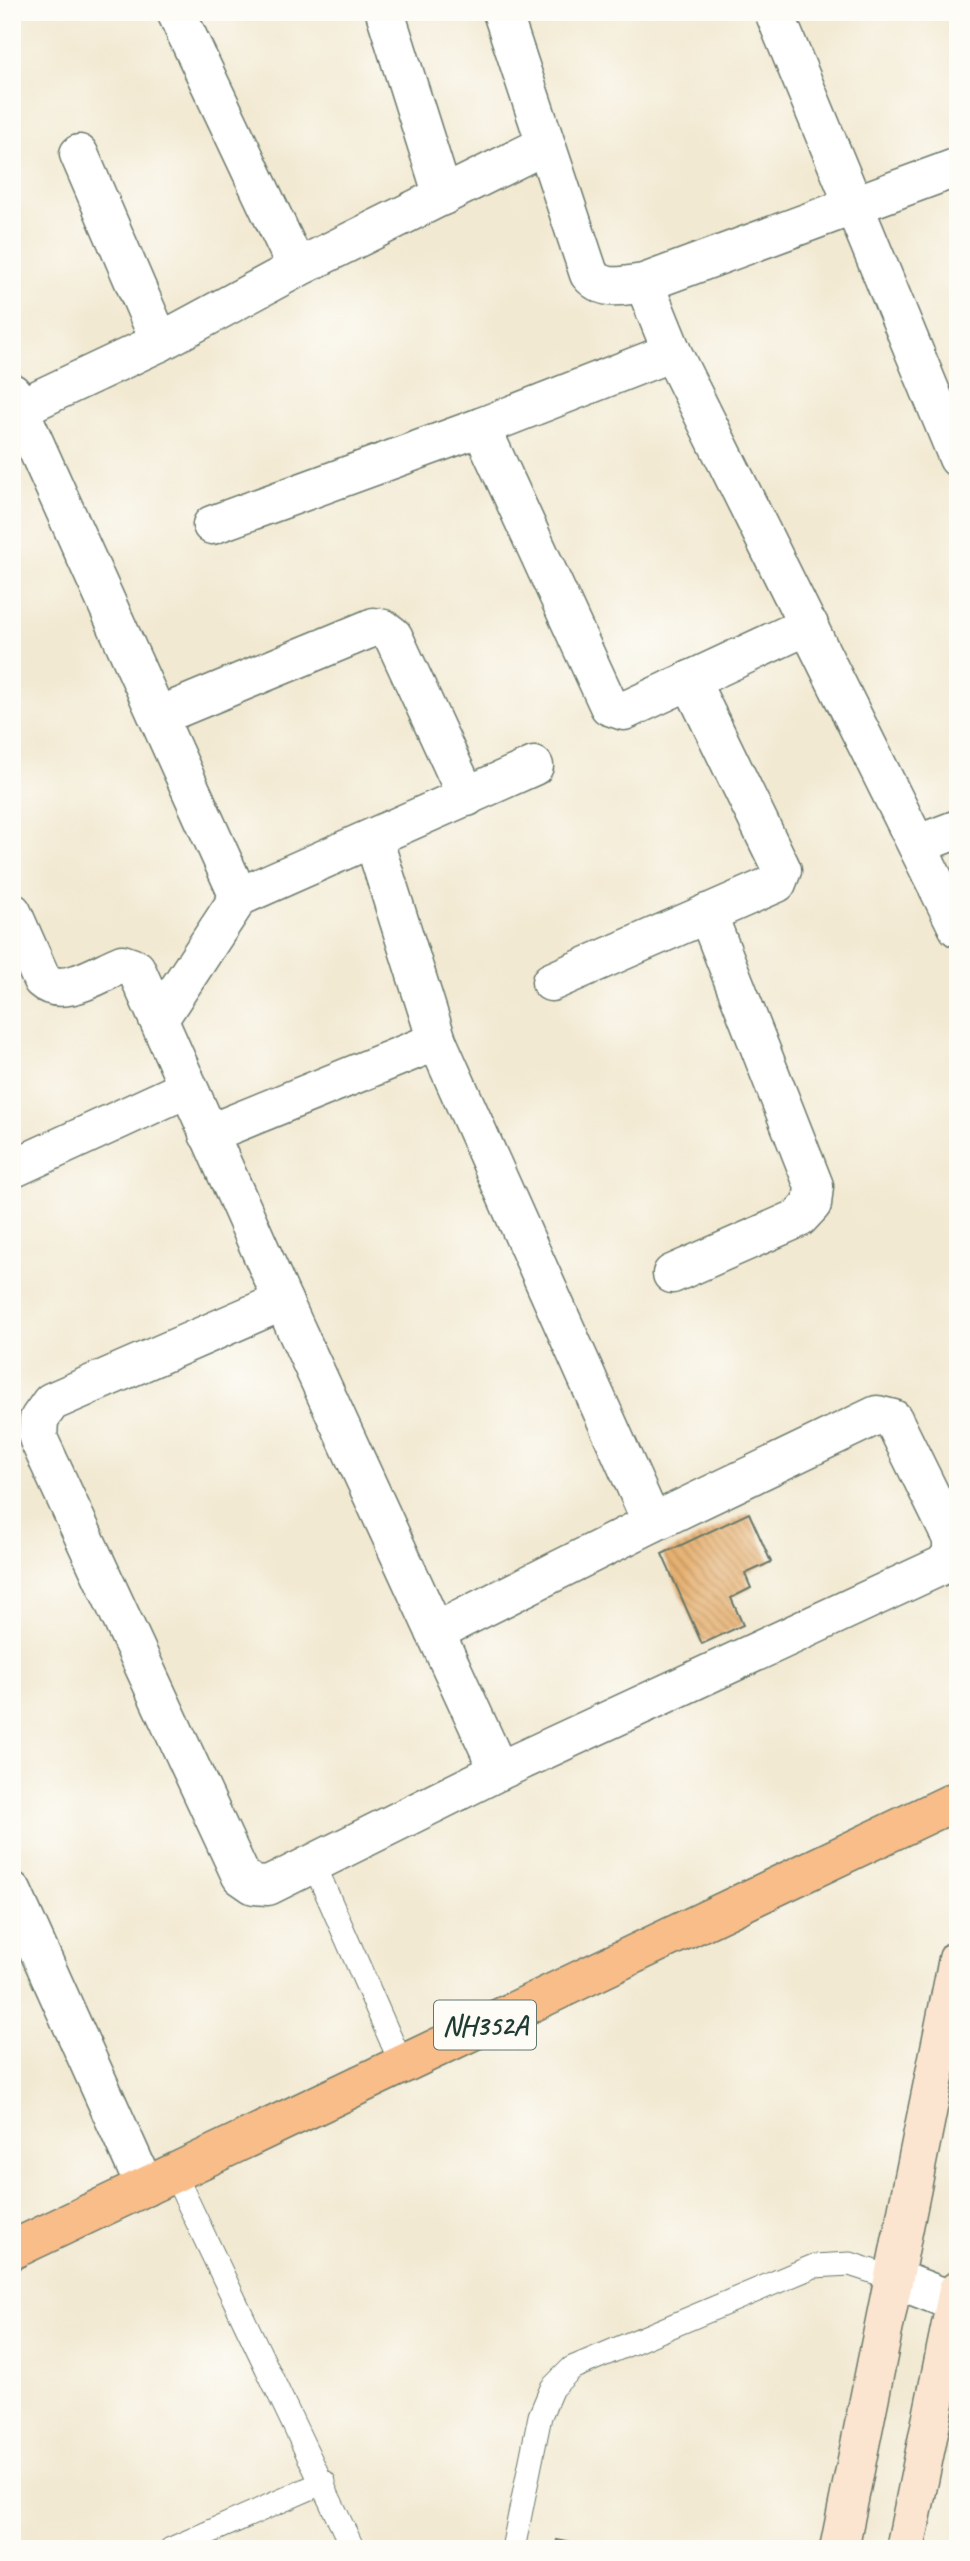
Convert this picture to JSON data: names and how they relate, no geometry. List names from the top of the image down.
{
  "streets": {
    "highway": ["NH352A"]
  }
}
